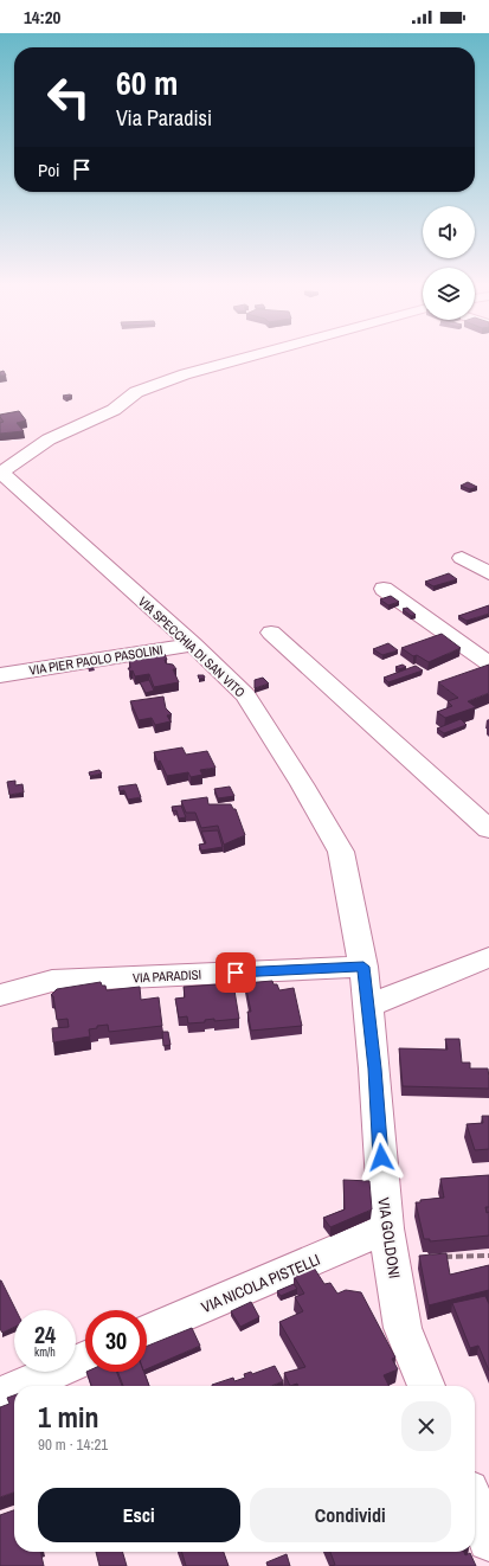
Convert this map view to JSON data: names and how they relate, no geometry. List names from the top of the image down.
{
  "streets": {
    "street": [
      "VIA SPECCHIA DI SAN VITO",
      "VIA PIER PAOLO PASOLINI",
      "VIA PARADISI",
      "VIA GOLDONI",
      "VIA NICOLA PISTELLI"
    ]
  },
  "crossings": [
    ["VIA SPECCHIA DI SAN VITO", "VIA PIER PAOLO PASOLINI"],
    ["VIA SPECCHIA DI SAN VITO", "VIA PARADISI"],
    ["VIA SPECCHIA DI SAN VITO", "VIA GOLDONI"],
    ["VIA PARADISI", "VIA GOLDONI"],
    ["VIA GOLDONI", "VIA NICOLA PISTELLI"]
  ],
  "page": {
    "status": "14:20",
    "turn": ["60 m", "Via Paradisi"],
    "then": "Poi",
    "speed": "24 km/h",
    "limit": "30",
    "heading": ["1 min", "90 m · 14:21"],
    "buttons": ["Esci", "Condividi"]
  }
}
